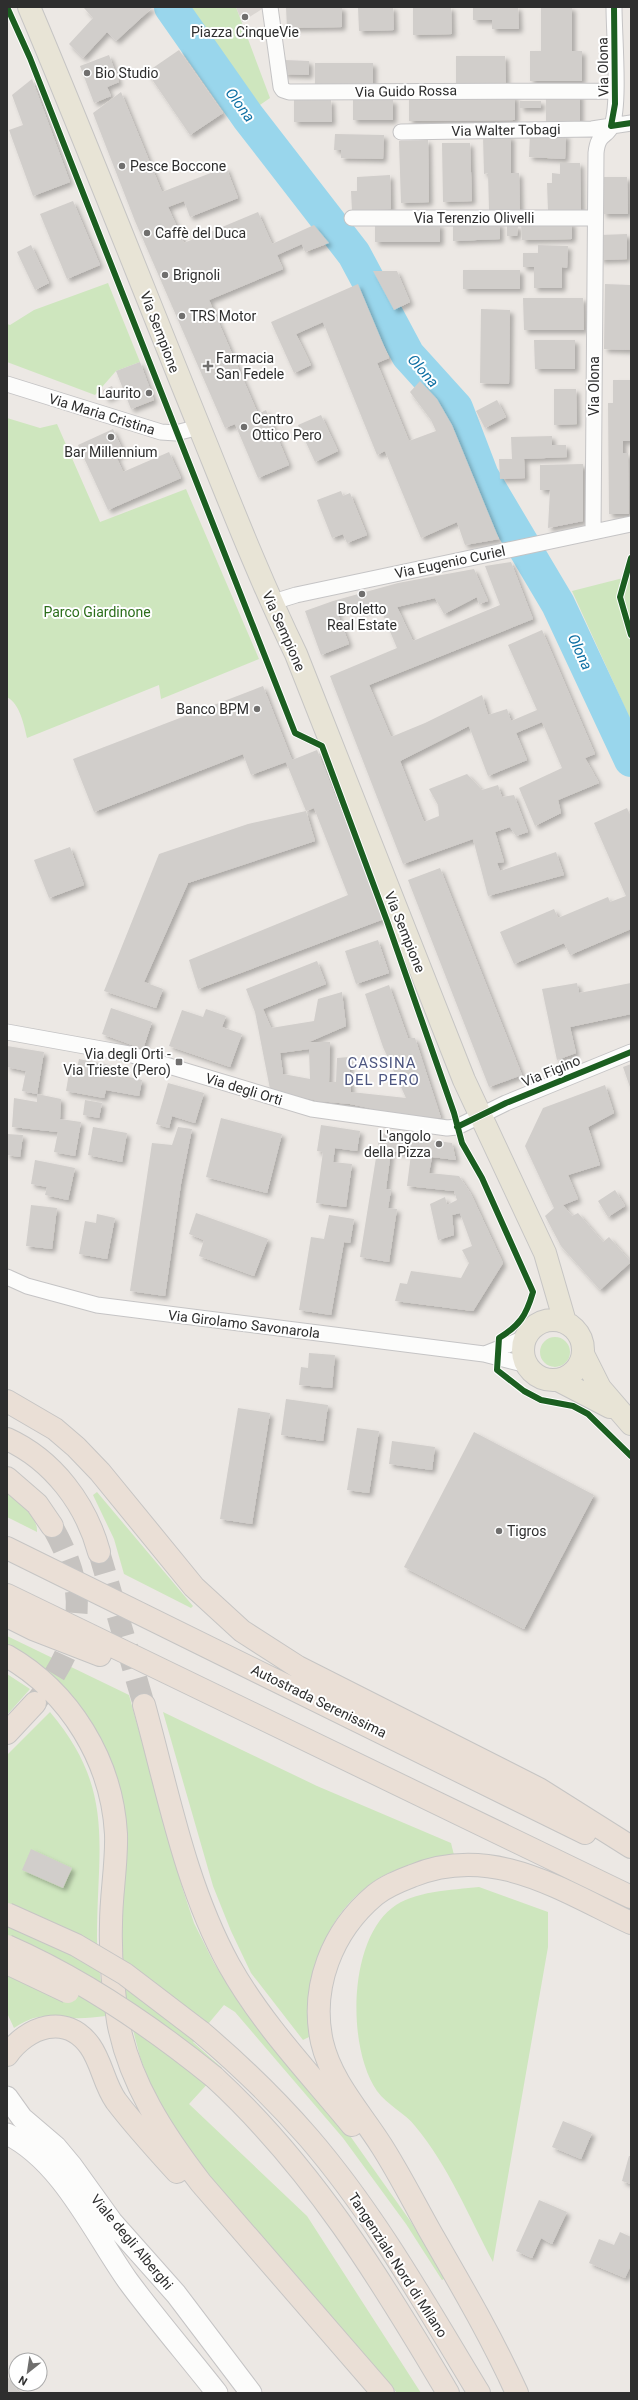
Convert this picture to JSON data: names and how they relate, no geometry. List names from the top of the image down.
{
  "streets": {
    "highway": ["Autostrada Serenissima", "Tangenziale Nord di Milano"],
    "main road": ["Via Sempione"],
    "street": [
      "Via Olona",
      "Via Guido Rossa",
      "Via Walter Tobagi",
      "Via Terenzio Olivelli",
      "Via Maria Cristina",
      "Via Eugenio Curiel",
      "Via Figino",
      "Via degli Orti",
      "Via Girolamo Savonarola",
      "Viale degli Alberghi"
    ]
  },
  "crossings": [
    ["Via Olona", "Via Guido Rossa"],
    ["Via Olona", "Via Walter Tobagi"],
    ["Via Olona", "Via Terenzio Olivelli"],
    ["Via Olona", "Via Eugenio Curiel"],
    ["Via Sempione", "Via Maria Cristina"],
    ["Via Sempione", "Via Eugenio Curiel"],
    ["Via Sempione", "Via Figino"],
    ["Via Sempione", "Via degli Orti"],
    ["Via Sempione", "Via Girolamo Savonarola"],
    ["Via Figino", "Via degli Orti"]
  ],
  "districts": ["CASSINA DEL PERO"],
  "water": ["Olona"],
  "parks": ["Parco Giardinone"],
  "places": {
    "other": [
      "Piazza CinqueVie",
      "Bio Studio",
      "Pesce Boccone",
      "Caffè del Duca",
      "Brignoli",
      "TRS Motor",
      "Laurito",
      "Centro Ottico Pero",
      "Bar Millennium",
      "Broletto Real Estate",
      "Banco BPM",
      "L'angolo della Pizza",
      "Tigros"
    ],
    "health": ["Farmacia San Fedele"],
    "transit": ["Via degli Orti - Via Trieste (Pero)"]
  },
  "north": "bottom left"
}
